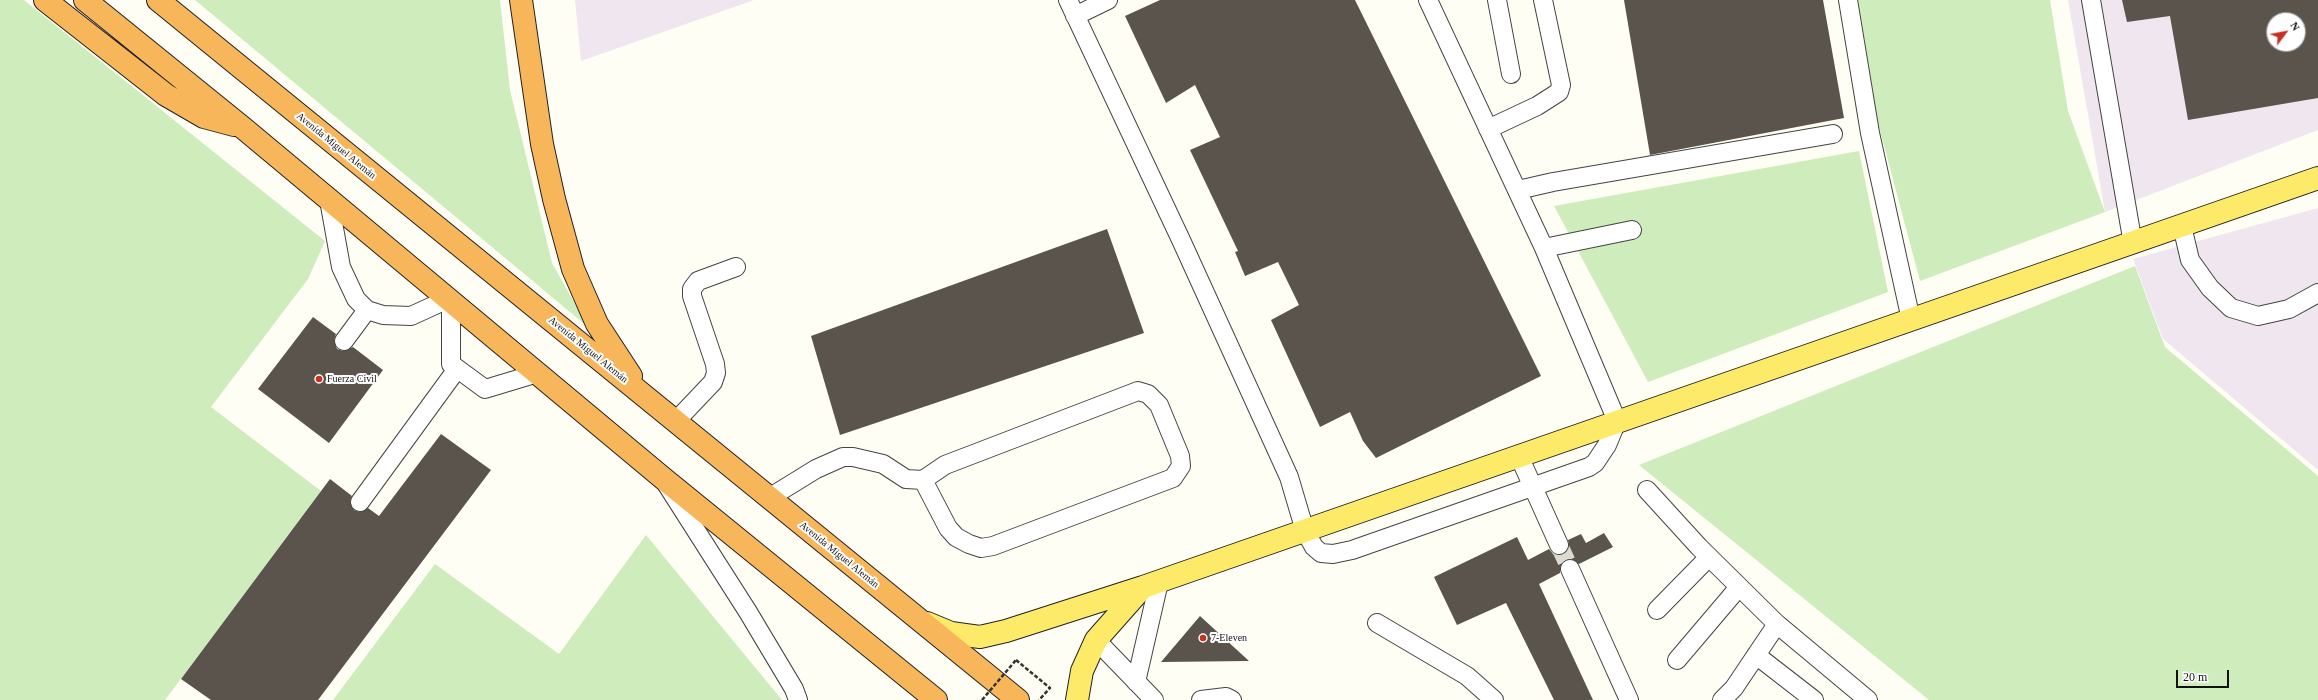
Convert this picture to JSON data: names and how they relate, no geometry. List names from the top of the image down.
{
  "streets": {
    "highway": ["Avenida Miguel Alemán"]
  },
  "places": ["Fuerza Civil", "7-Eleven"],
  "scale_bar": "20 m",
  "north": "top right"
}
